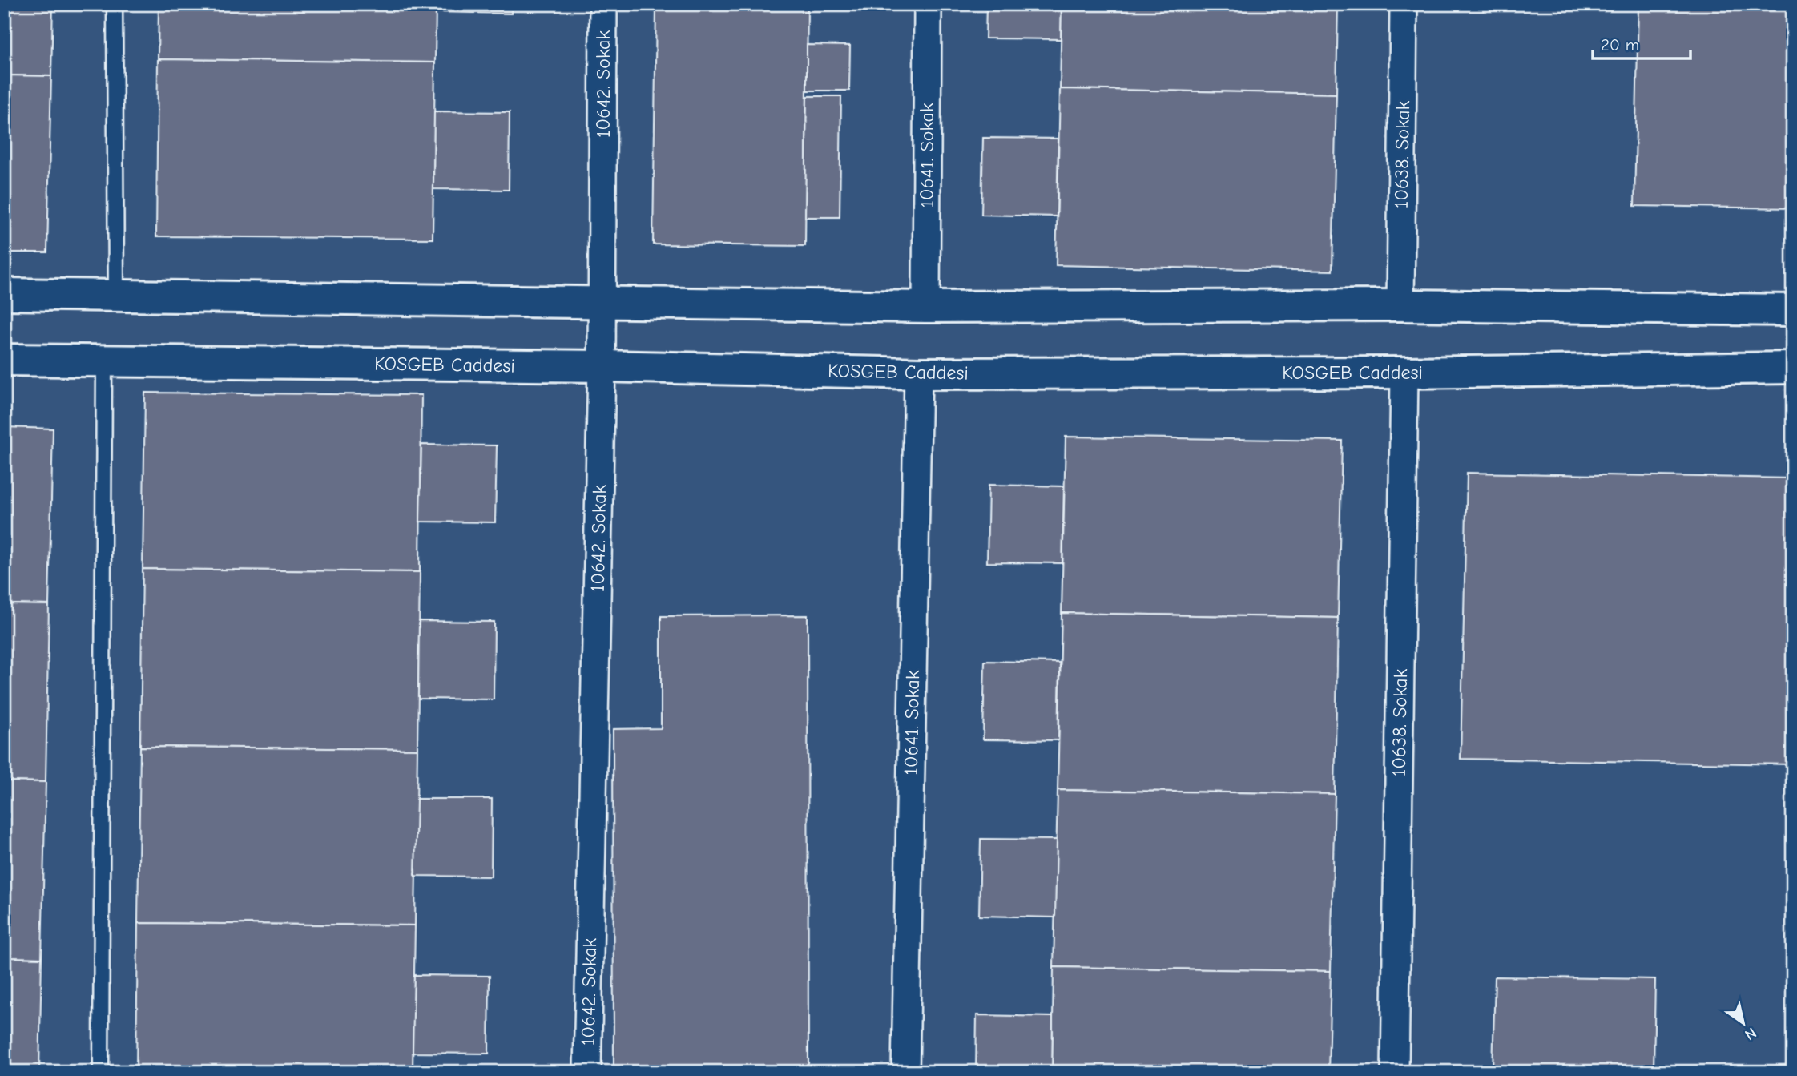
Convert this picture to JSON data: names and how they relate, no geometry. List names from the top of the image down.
{
  "streets": {
    "main road": ["KOSGEB Caddesi"],
    "street": ["10642. Sokak", "10638. Sokak", "10641. Sokak"]
  },
  "crossings": [
    ["10642. Sokak", "KOSGEB Caddesi"],
    ["10638. Sokak", "KOSGEB Caddesi"],
    ["10641. Sokak", "KOSGEB Caddesi"]
  ],
  "scale_bar": "20 m",
  "north": "bottom right"
}
